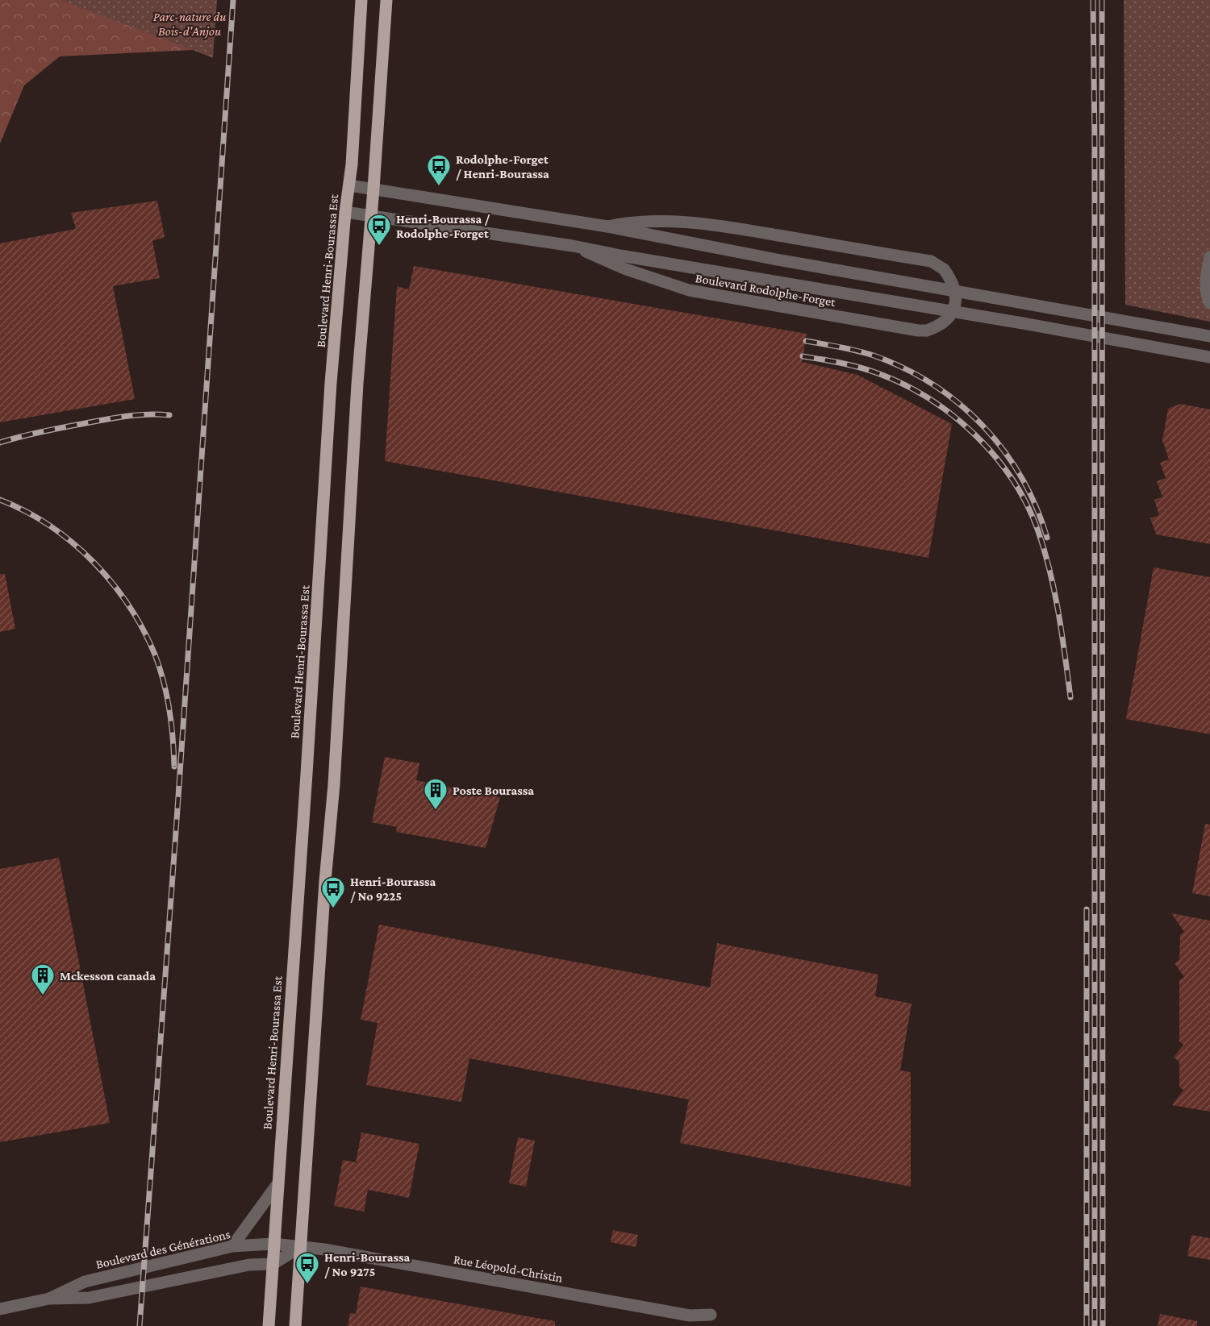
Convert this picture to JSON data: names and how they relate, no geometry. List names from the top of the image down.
{
  "streets": {
    "main road": ["Boulevard Henri-Bourassa Est"],
    "street": ["Boulevard Rodolphe-Forget", "Boulevard des Générations", "Rue Léopold-Christin"]
  },
  "crossings": [
    ["Boulevard Henri-Bourassa Est", "Boulevard Rodolphe-Forget"],
    ["Boulevard Henri-Bourassa Est", "Boulevard des Générations"],
    ["Boulevard des Générations", "Rue Léopold-Christin"]
  ],
  "parks": ["Parc-nature du Bois-d'Anjou"],
  "places": {
    "bus stop": [
      "Rodolphe-Forget / Henri-Bourassa",
      "Henri-Bourassa / Rodolphe-Forget",
      "Henri-Bourassa / No 9225",
      "Henri-Bourassa / No 9275"
    ],
    "building": ["Poste Bourassa", "Mckesson canada"]
  }
}
